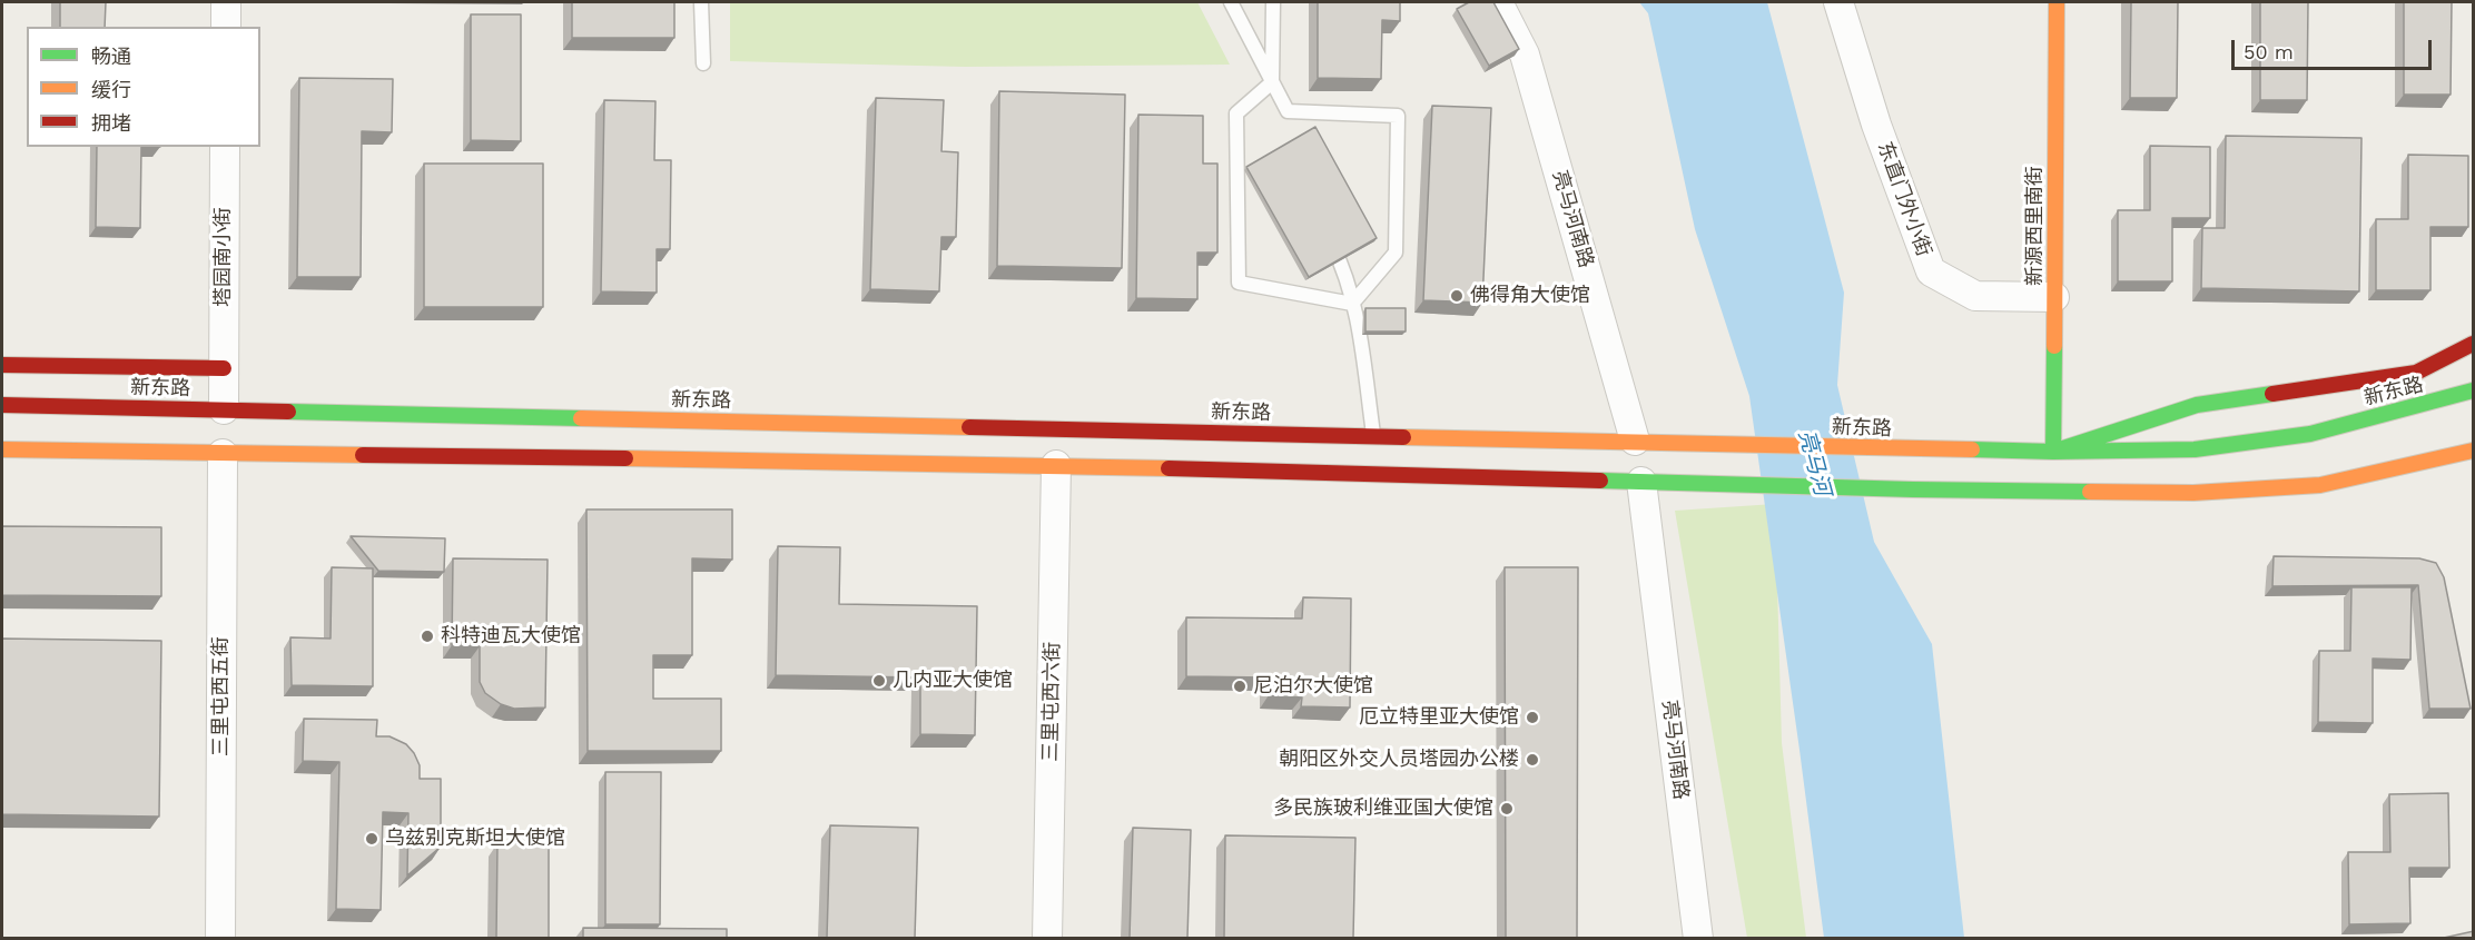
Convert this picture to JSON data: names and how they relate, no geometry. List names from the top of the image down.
{
  "streets": {
    "main road": ["新源西里南街", "新东路"],
    "street": [
      "东直门外小街",
      "亮马河南路",
      "塔园南小街",
      "三里屯西五街",
      "三里屯西六街"
    ]
  },
  "crossings": [
    ["东直门外小街", "新源西里南街"],
    ["亮马河南路", "新东路"],
    ["新源西里南街", "新东路"],
    ["塔园南小街", "新东路"]
  ],
  "water": ["亮马河"],
  "places": [
    "佛得角大使馆",
    "科特迪瓦大使馆",
    "几内亚大使馆",
    "尼泊尔大使馆",
    "厄立特里亚大使馆",
    "朝阳区外交人员塔园办公楼",
    "多民族玻利维亚国大使馆",
    "乌兹别克斯坦大使馆"
  ],
  "legend": ["畅通", "缓行", "拥堵"],
  "scale_bar": "50 m"
}
